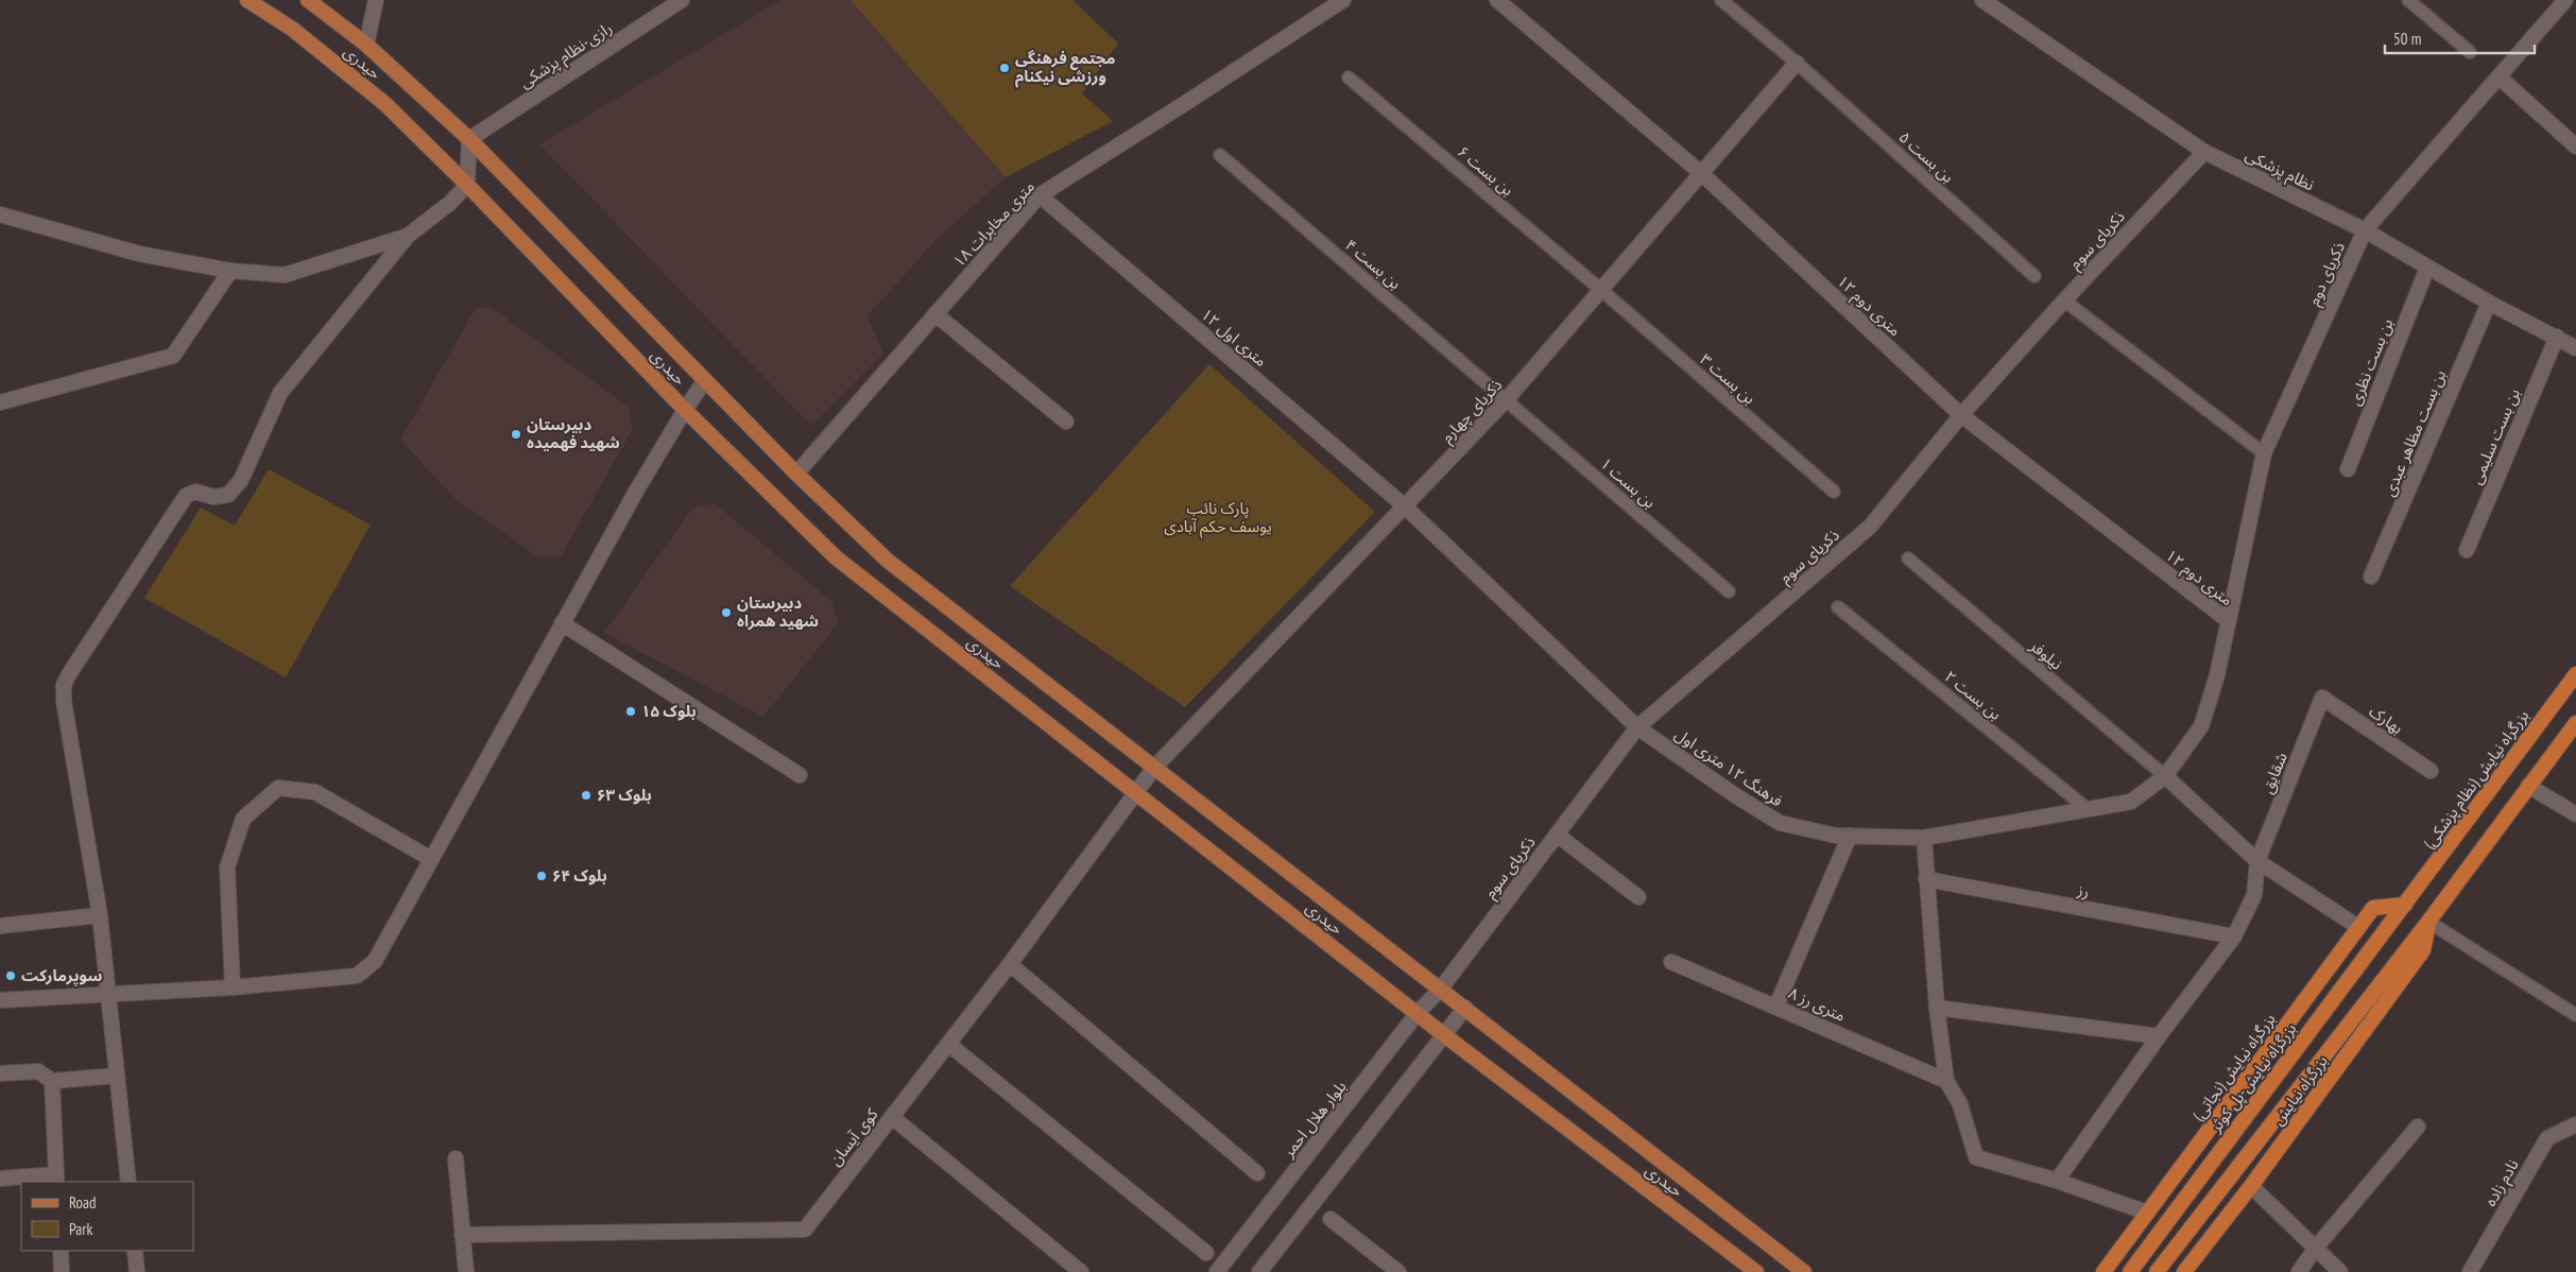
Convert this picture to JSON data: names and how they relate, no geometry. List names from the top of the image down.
{
  "streets": {
    "highway": [
      "بزرگراه نیایش (نظام پزشکی)",
      "بزرگراه نیایش (نجاتی)",
      "بزرگراه نیایش-پل کوثر",
      "بزرگراه نیایش"
    ],
    "main road": ["حیدری"],
    "street": [
      "رازی-نظام پزشکی",
      "نظام پزشکی",
      "۱۸ متری مخابرات",
      "ذکریای سوم",
      "ذکریای دوم",
      "۱۲ متری دوم",
      "۱۲ متری اول",
      "بن بست نظری",
      "ذکریای چهارم",
      "بن بست مظاهر عبدی",
      "بن بست سلیمی",
      "بهارک",
      "فرهنگ ۱۲ متری اول",
      "شقایق",
      "رز",
      "۸ متری رز",
      "بلوار هلال احمر",
      "کوی آیسان",
      "نادم زاده"
    ],
    "lane": [
      "بن بست ۵",
      "بن بست ۶",
      "بن بست ۴",
      "بن بست ۳",
      "بن بست ۱",
      "نیلوفر",
      "بن بست ۲"
    ]
  },
  "crossings": [
    ["رازی-نظام پزشکی", "حیدری"],
    ["حیدری", "۱۸ متری مخابرات"],
    ["حیدری", "ذکریای سوم"],
    ["حیدری", "ذکریای چهارم"],
    ["حیدری", "بلوار هلال احمر"],
    ["حیدری", "کوی آیسان"],
    ["بن بست ۵", "ذکریای چهارم"],
    ["نظام پزشکی", "ذکریای سوم"],
    ["نظام پزشکی", "ذکریای دوم"],
    ["نظام پزشکی", "بن بست نظری"],
    ["نظام پزشکی", "بن بست مظاهر عبدی"],
    ["نظام پزشکی", "بن بست سلیمی"],
    ["بن بست ۶", "بن بست ۳"],
    ["بن بست ۶", "ذکریای چهارم"],
    ["۱۸ متری مخابرات", "۱۲ متری اول"],
    ["ذکریای سوم", "۱۲ متری دوم"],
    ["ذکریای سوم", "فرهنگ ۱۲ متری اول"],
    ["ذکریای سوم", "بلوار هلال احمر"],
    ["بن بست ۴", "ذکریای چهارم"],
    ["بن بست ۴", "بن بست ۱"],
    ["ذکریای دوم", "۱۲ متری دوم"],
    ["ذکریای دوم", "فرهنگ ۱۲ متری اول"],
    ["۱۲ متری دوم", "ذکریای چهارم"],
    ["۱۲ متری دوم", "فرهنگ ۱۲ متری اول"],
    ["۱۲ متری اول", "ذکریای چهارم"],
    ["۱۲ متری اول", "فرهنگ ۱۲ متری اول"],
    ["بن بست ۳", "ذکریای چهارم"],
    ["ذکریای چهارم", "بن بست ۱"],
    ["ذکریای چهارم", "فرهنگ ۱۲ متری اول"],
    ["ذکریای چهارم", "کوی آیسان"],
    ["نیلوفر", "فرهنگ ۱۲ متری اول"],
    ["بن بست ۲", "فرهنگ ۱۲ متری اول"],
    ["بهارک", "شقایق"],
    ["شقایق", "رز"],
    ["بزرگراه نیایش (نظام پزشکی)", "بزرگراه نیایش (نجاتی)"],
    ["بزرگراه نیایش (نظام پزشکی)", "بزرگراه نیایش-پل کوثر"],
    ["بزرگراه نیایش (نجاتی)", "بزرگراه نیایش-پل کوثر"]
  ],
  "parks": ["پارک نائب یوسف حکم آبادی"],
  "places": [
    "مجتمع فرهنگی ورزشی نیکنام",
    "دبیرستان شهید فهمیده",
    "دبیرستان شهید همراه",
    "بلوک ۱۵",
    "بلوک ۶۳",
    "بلوک ۶۴",
    "سوپرمارکت"
  ],
  "legend": ["Road", "Park"],
  "scale_bar": "50 m"
}
